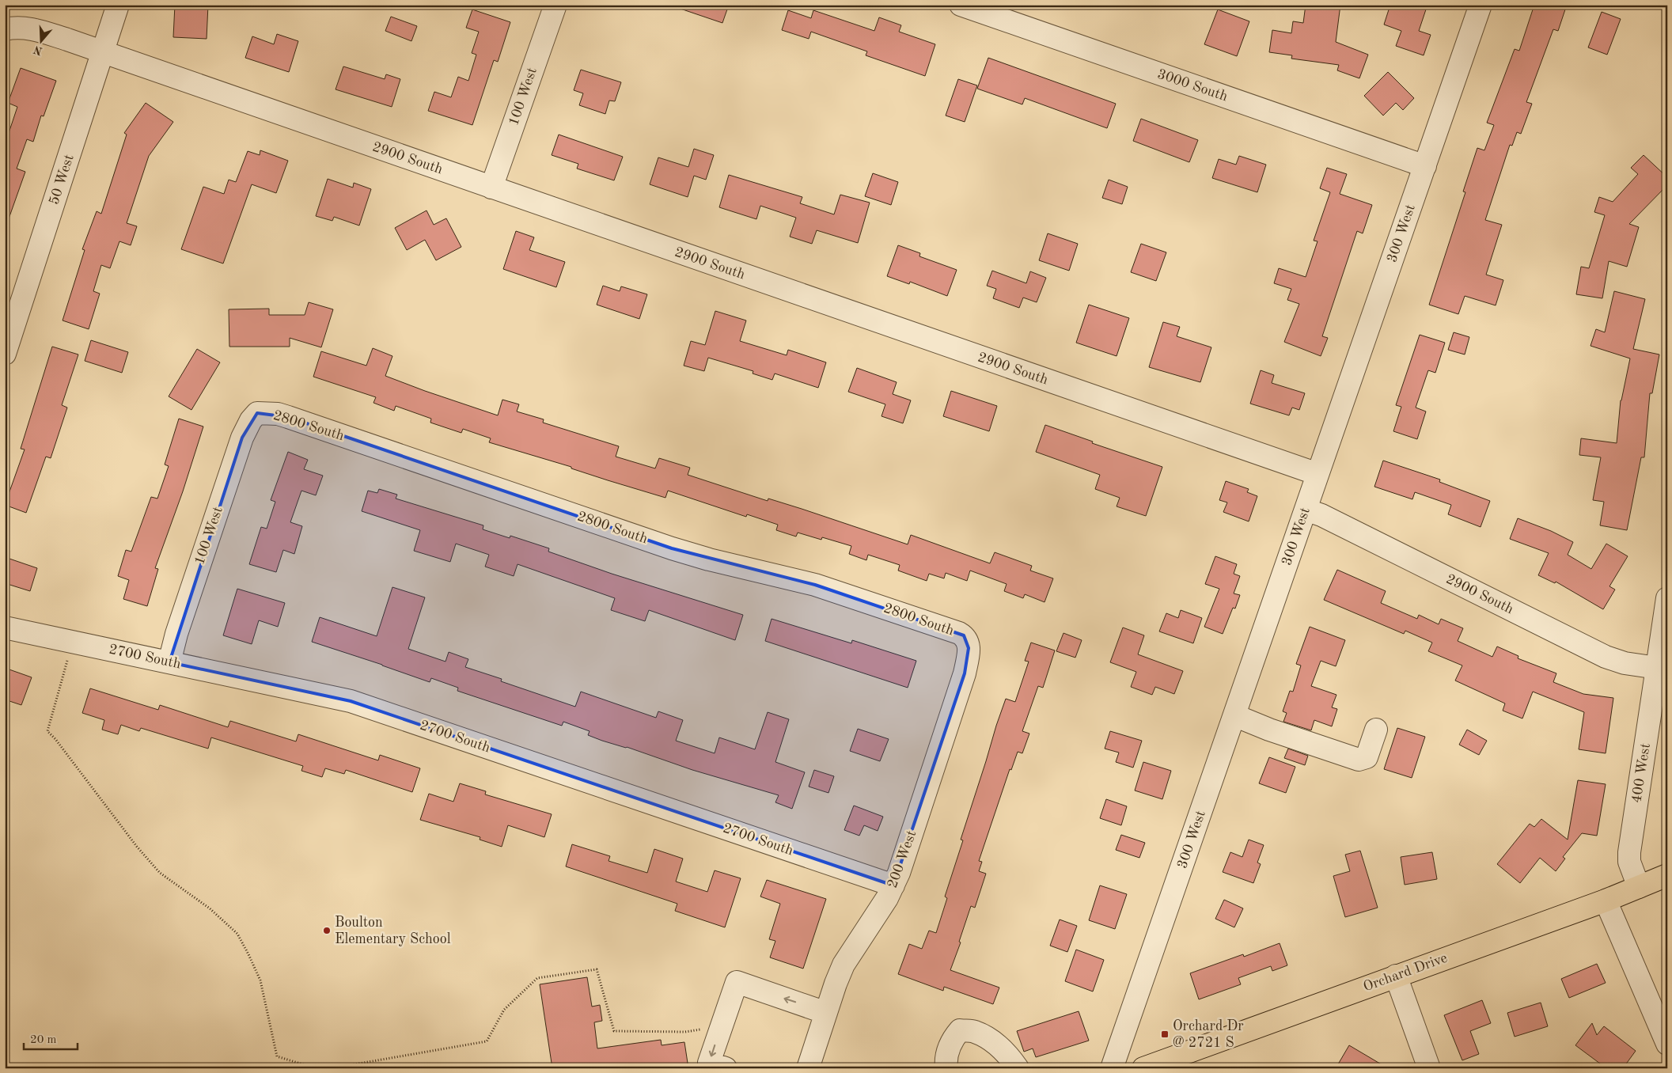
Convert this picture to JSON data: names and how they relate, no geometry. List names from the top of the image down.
{
  "streets": {
    "main road": ["Orchard Drive"],
    "street": [
      "3000 South",
      "100 West",
      "2900 South",
      "50 West",
      "300 West",
      "2800 South",
      "2700 South",
      "400 West",
      "200 West"
    ]
  },
  "crossings": [
    ["3000 South", "300 West"],
    ["100 West", "2900 South"],
    ["100 West", "2800 South"],
    ["100 West", "2700 South"],
    ["2900 South", "50 West"],
    ["2900 South", "300 West"],
    ["2900 South", "400 West"],
    ["2800 South", "200 West"],
    ["2700 South", "200 West"],
    ["400 West", "Orchard Drive"]
  ],
  "places": {
    "other": ["Boulton Elementary School"],
    "transit": ["Orchard Dr @ 2721 S"]
  },
  "scale_bar": "20 m",
  "north": "bottom"
}
